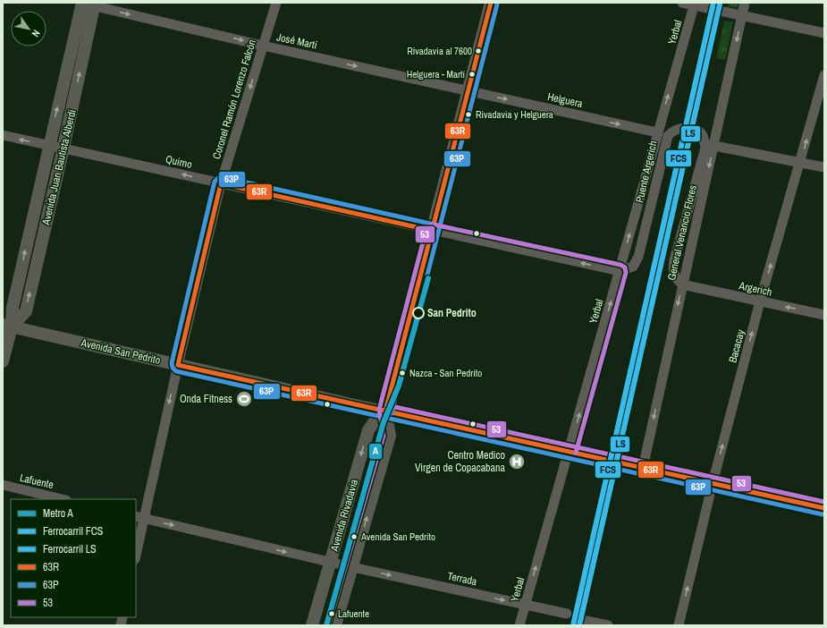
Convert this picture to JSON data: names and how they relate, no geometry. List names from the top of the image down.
{
  "streets": {
    "main road": ["Avenida Juan Bautista Alberdi", "Avenida San Pedrito", "Avenida Rivadavia"],
    "street": [
      "Yerbal",
      "José Martí",
      "Coronel Ramón Lorenzo Falcón",
      "Helguera",
      "Quirno",
      "Puente Argerich",
      "General Venancio Flores",
      "Argerich",
      "Bacacay",
      "Lafuente",
      "Terrada"
    ]
  },
  "crossings": [
    ["Yerbal", "Helguera"],
    ["Yerbal", "Puente Argerich"],
    ["Yerbal", "Avenida San Pedrito"],
    ["Yerbal", "Terrada"],
    ["José Martí", "Coronel Ramón Lorenzo Falcón"],
    ["José Martí", "Helguera"],
    ["José Martí", "Avenida Juan Bautista Alberdi"],
    ["José Martí", "Avenida Rivadavia"],
    ["Coronel Ramón Lorenzo Falcón", "Quirno"],
    ["Coronel Ramón Lorenzo Falcón", "Avenida San Pedrito"],
    ["Helguera", "Avenida Rivadavia"],
    ["Quirno", "Avenida Juan Bautista Alberdi"],
    ["Quirno", "Avenida Rivadavia"],
    ["Avenida Juan Bautista Alberdi", "Avenida San Pedrito"],
    ["Puente Argerich", "General Venancio Flores"],
    ["Puente Argerich", "Argerich"],
    ["General Venancio Flores", "Argerich"],
    ["General Venancio Flores", "Avenida San Pedrito"],
    ["Argerich", "Bacacay"],
    ["Bacacay", "Avenida San Pedrito"],
    ["Avenida San Pedrito", "Avenida Rivadavia"],
    ["Avenida Rivadavia", "Terrada"]
  ],
  "one_way": [
    "Yerbal",
    "José Martí",
    "Coronel Ramón Lorenzo Falcón",
    "Helguera",
    "Quirno",
    "Avenida Juan Bautista Alberdi",
    "General Venancio Flores",
    "Argerich",
    "Bacacay",
    "Terrada"
  ],
  "places": {
    "other": [
      "Rivadavia al 7600",
      "Helguera - Martí",
      "Rivadavia y Helguera",
      "San Pedrito",
      "Nazca - San Pedrito",
      "Avenida San Pedrito",
      "Lafuente"
    ],
    "sports": ["Onda Fitness"],
    "hospital": ["Centro Medico Virgen de Copacabana"]
  },
  "lines": [
    "rail line FCS",
    "transit line 63R",
    "rail line LS",
    "transit line 63P",
    "transit line 53",
    "metro line A"
  ],
  "legend": [
    "Metro A",
    "Ferrocarril FCS",
    "Ferrocarril LS",
    "63R",
    "63P",
    "53"
  ],
  "north": "bottom right"
}
